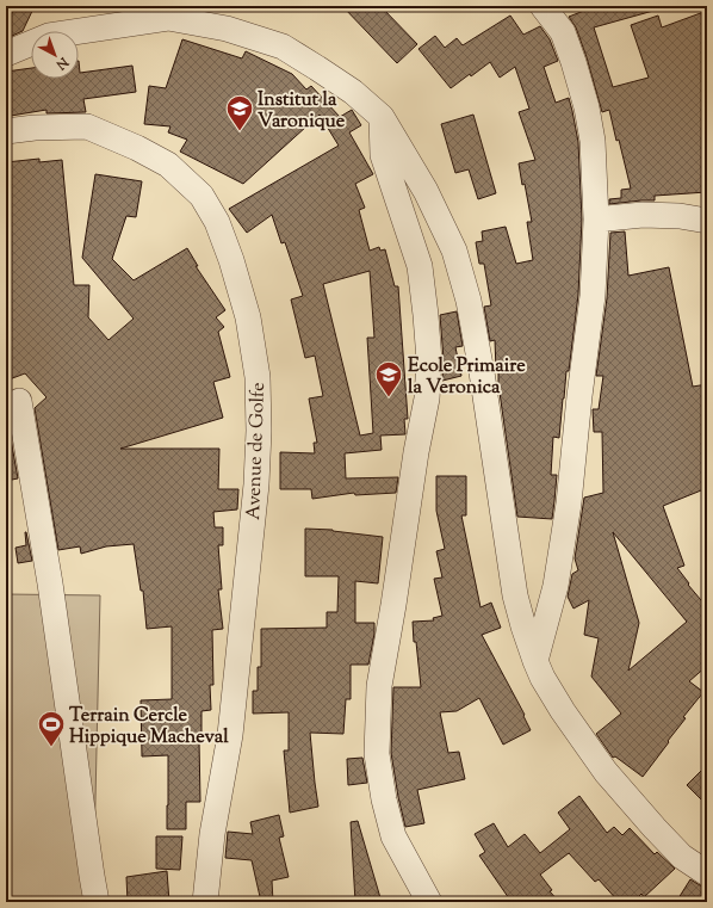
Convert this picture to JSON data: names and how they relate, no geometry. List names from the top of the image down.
{
  "streets": {
    "street": ["Avenue de Golfe"]
  },
  "places": {
    "school or university": ["Institut la Varonique", "Ecole Primaire la Veronica"],
    "sports": ["Terrain Cercle Hippique Macheval"]
  },
  "north": "bottom right"
}
